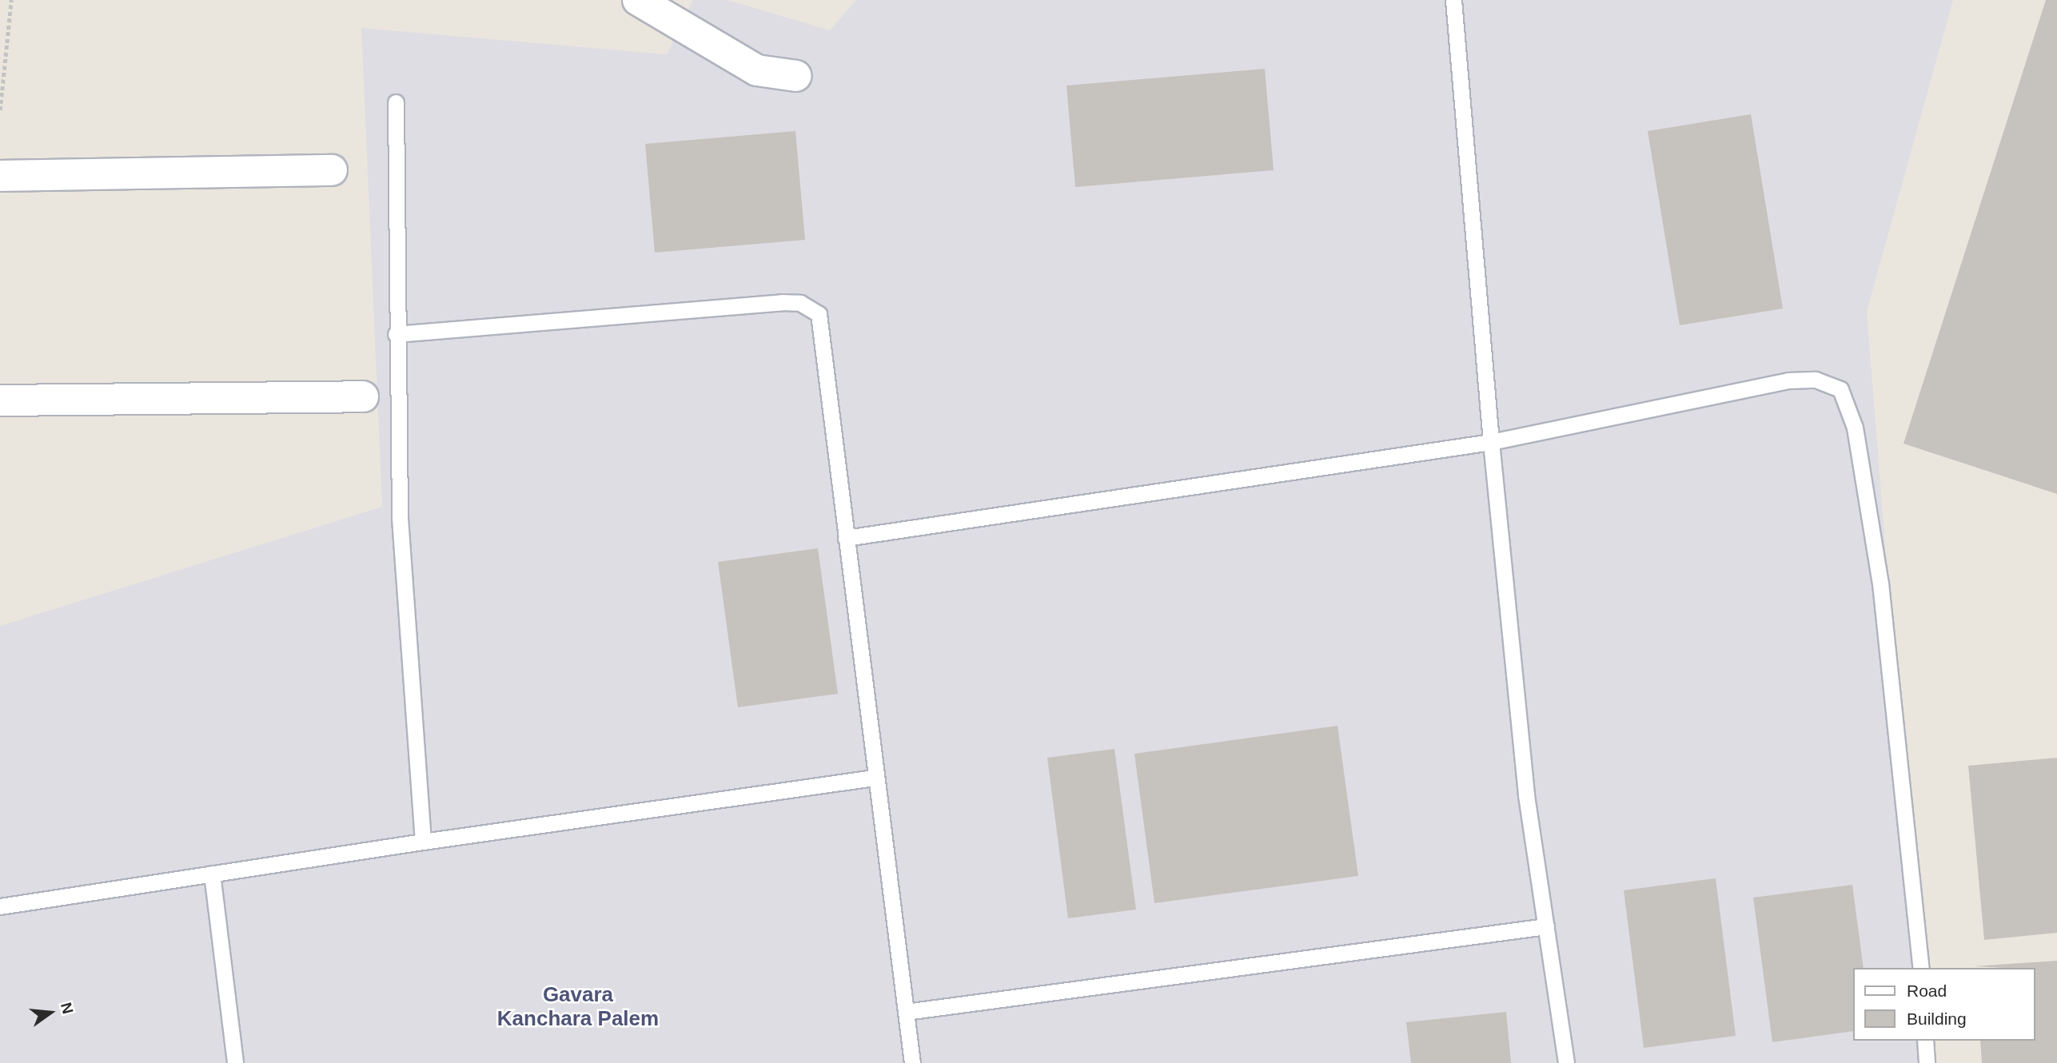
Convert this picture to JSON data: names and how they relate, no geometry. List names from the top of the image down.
{
  "districts": ["Gavara Kanchara Palem"],
  "legend": ["Road", "Building"],
  "north": "right"
}
